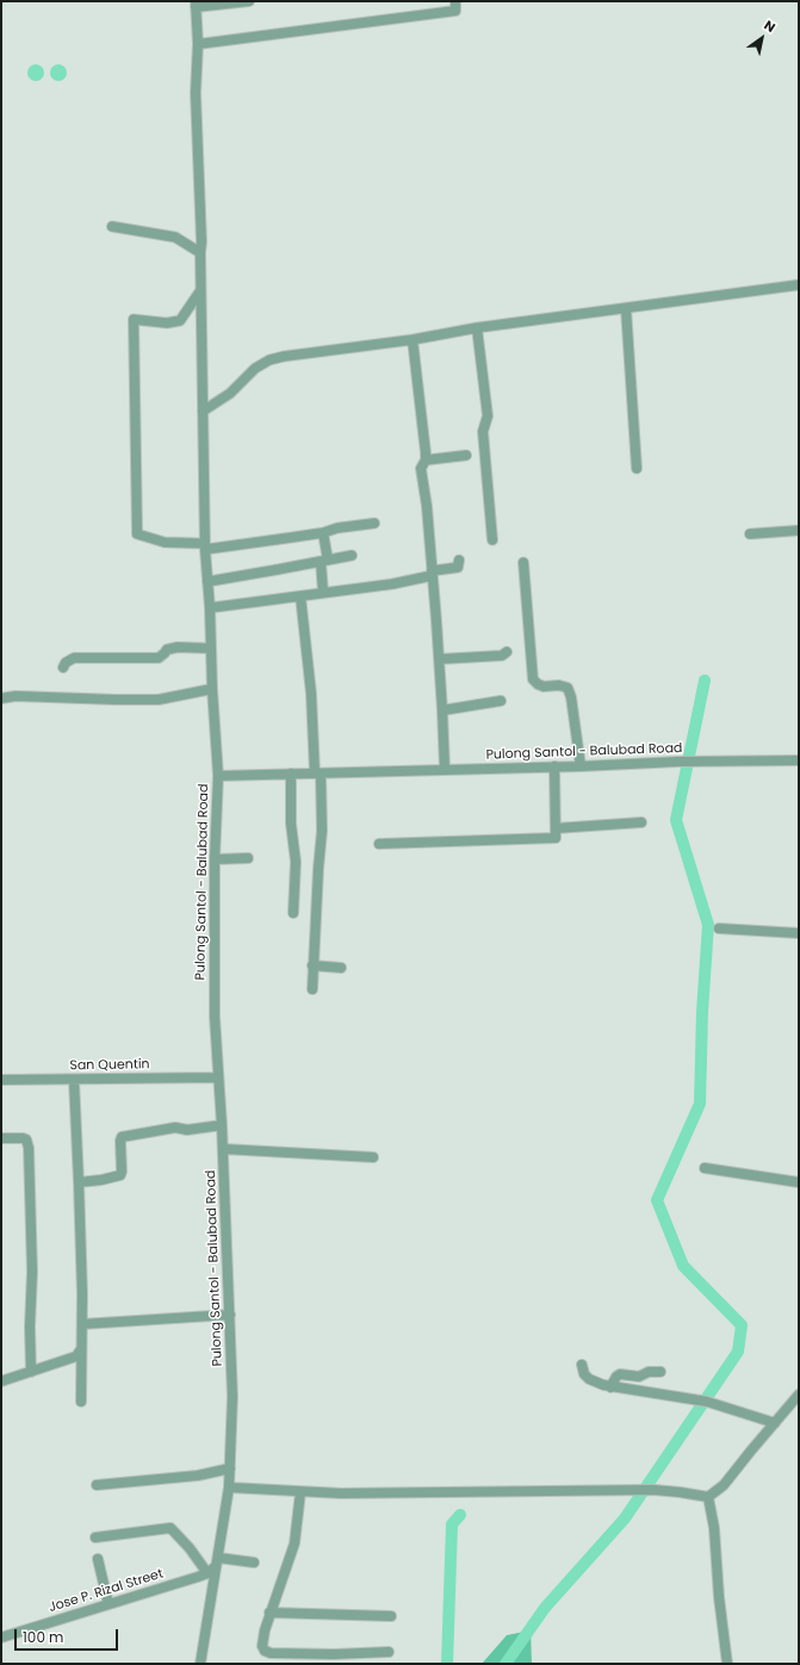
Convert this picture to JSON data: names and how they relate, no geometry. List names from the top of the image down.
{
  "streets": {
    "street": ["Pulong Santol - Balubad Road", "San Quentin", "Jose P. Rizal Street"]
  },
  "crossings": [
    ["Pulong Santol - Balubad Road", "San Quentin"],
    ["Pulong Santol - Balubad Road", "Jose P. Rizal Street"]
  ],
  "scale_bar": "100 m",
  "north": "top right"
}
